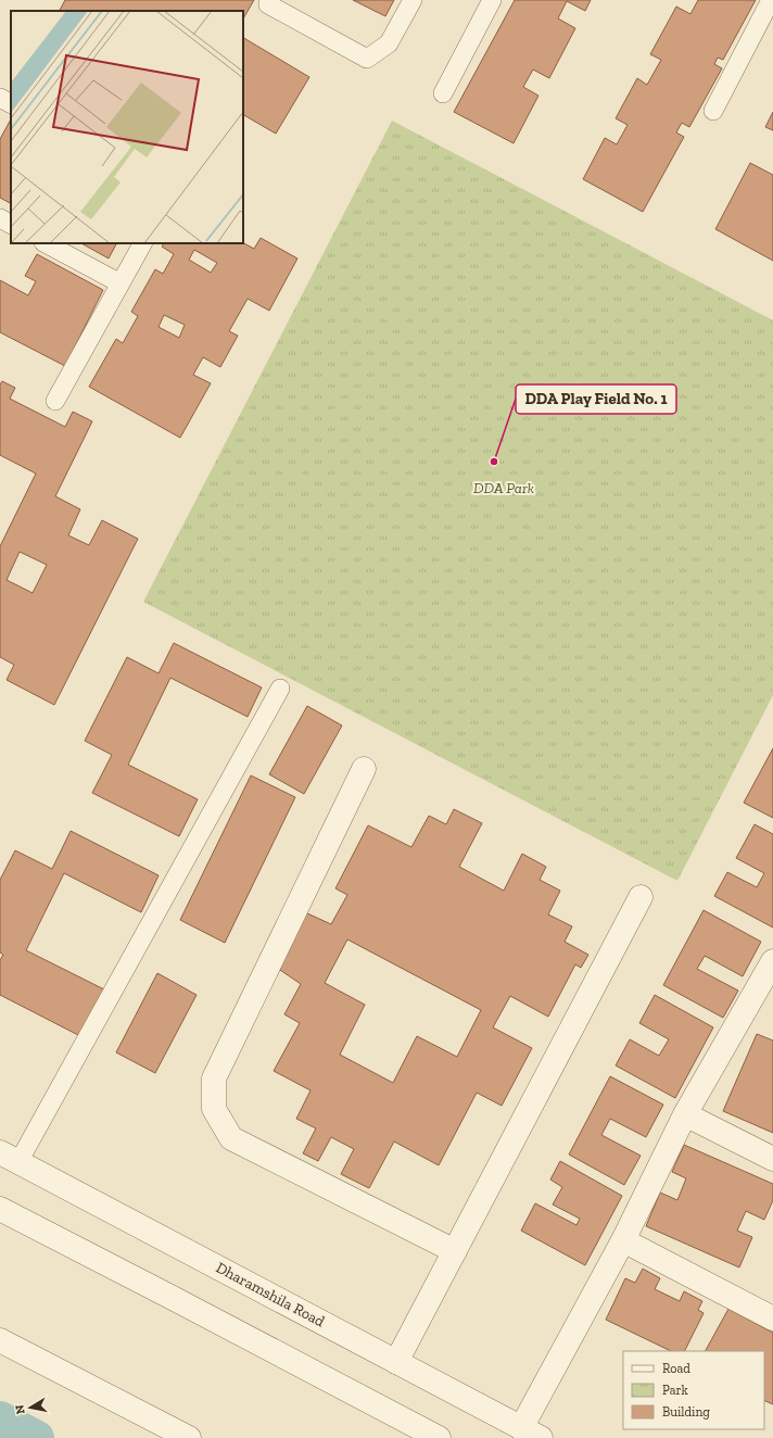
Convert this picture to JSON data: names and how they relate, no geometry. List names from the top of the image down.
{
  "streets": {
    "street": ["Dharamshila Road"]
  },
  "parks": ["DDA Park"],
  "places": ["DDA Play Field No. 1"],
  "legend": ["Road", "Park", "Building"],
  "north": "left"
}
